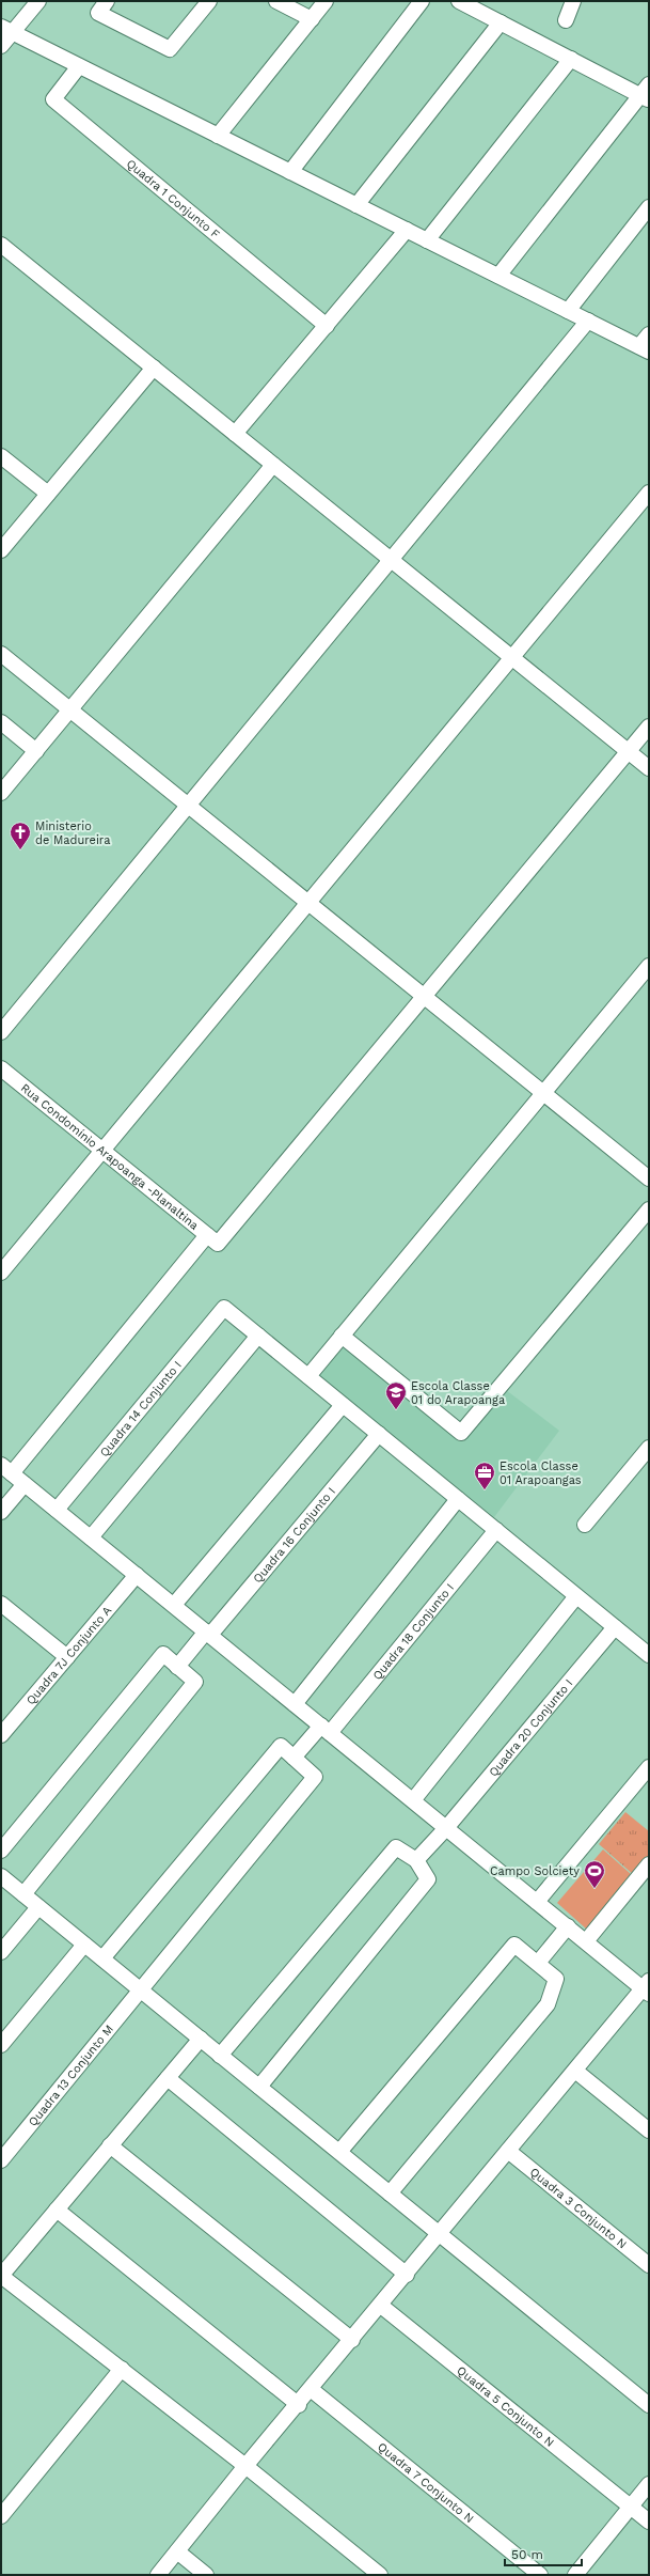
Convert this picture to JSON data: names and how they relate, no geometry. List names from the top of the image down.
{
  "streets": {
    "street": [
      "Quadra 1 Conjunto F",
      "Rua Condomínio Arapoanga -Planaltina",
      "Quadra 14 Conjunto I",
      "Quadra 16 Conjunto I",
      "Quadra 18 Conjunto I",
      "Quadra 7J Conjunto A",
      "Quadra 20 Conjunto I",
      "Quadra 13 Conjunto M",
      "Quadra 3 Conjunto N",
      "Quadra 5 Conjunto N",
      "Quadra 7 Conjunto N"
    ]
  },
  "crossings": [
    ["Quadra 18 Conjunto I", "Quadra 13 Conjunto M"]
  ],
  "places": {
    "church": ["Ministerio de Madureira"],
    "school or university": ["Escola Classe 01 do Arapoanga"],
    "office": ["Escola Classe 01 Arapoangas"],
    "sports": ["Campo Solciety"]
  },
  "scale_bar": "50 m"
}
